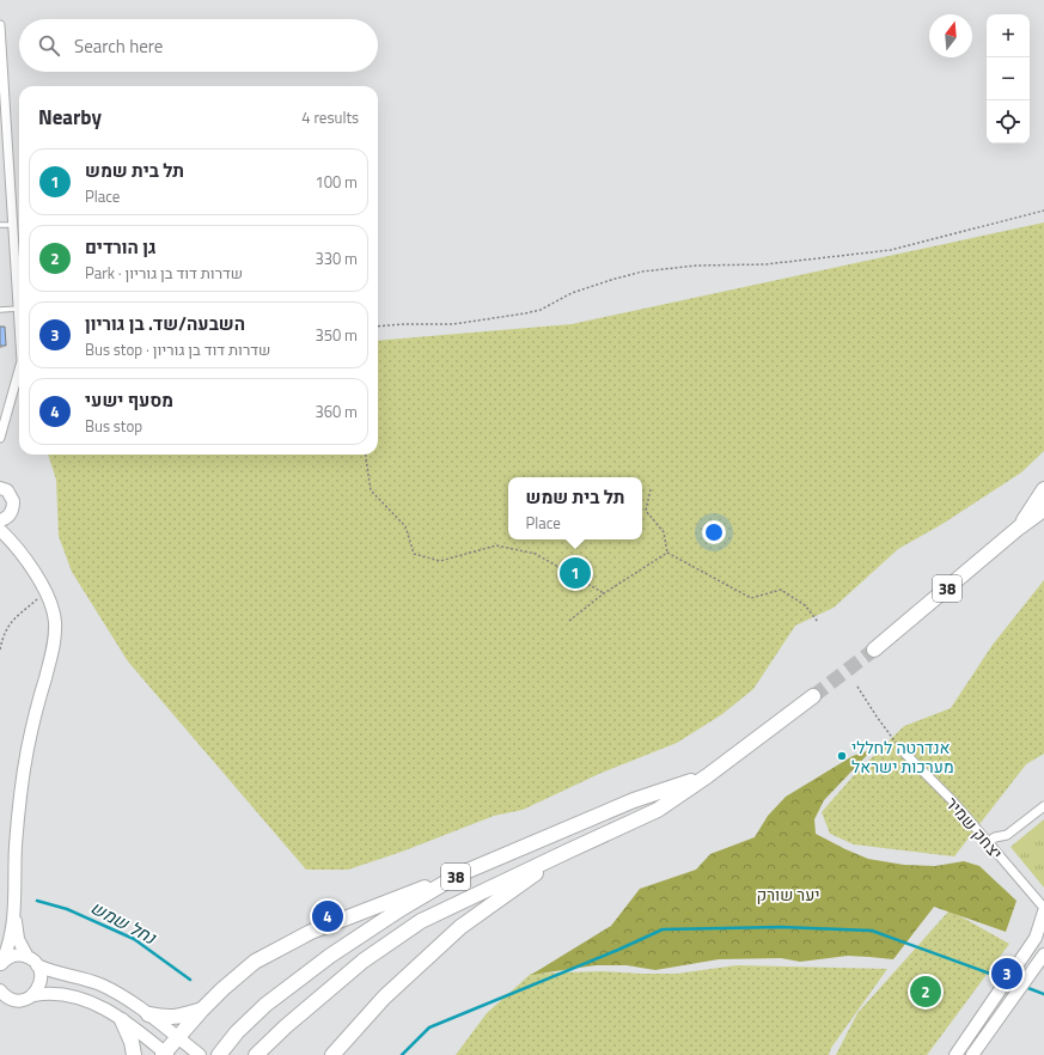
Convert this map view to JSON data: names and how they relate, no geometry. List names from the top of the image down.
{
  "streets": {
    "highway": ["38"],
    "street": ["יצחק שמיר"]
  },
  "water": ["נחל שמש"],
  "parks": ["יער שורק"],
  "places": ["אנדרטה לחללי מערכות ישראל"],
  "north": "top",
  "page": {
    "map_buttons": ["+", "−"],
    "search": "Search here",
    "heading": ["Nearby", "4 results"],
    "list": [
      {
        "mark": "1",
        "name": "תל בית שמש",
        "note": "Place",
        "value": "100 m"
      },
      {
        "mark": "2",
        "name": "גן הורדים",
        "note": "Park · שדרות דוד בן גוריון",
        "value": "330 m"
      },
      {
        "mark": "3",
        "name": "השבעה/שד. בן גוריון",
        "note": "Bus stop · שדרות דוד בן גוריון",
        "value": "350 m"
      },
      {
        "mark": "4",
        "name": "מסעף ישעי",
        "note": "Bus stop",
        "value": "360 m"
      }
    ],
    "popup": ["תל בית שמש", "Place"],
    "pins": [
      "1",
      "4",
      "3",
      "2"
    ]
  }
}
